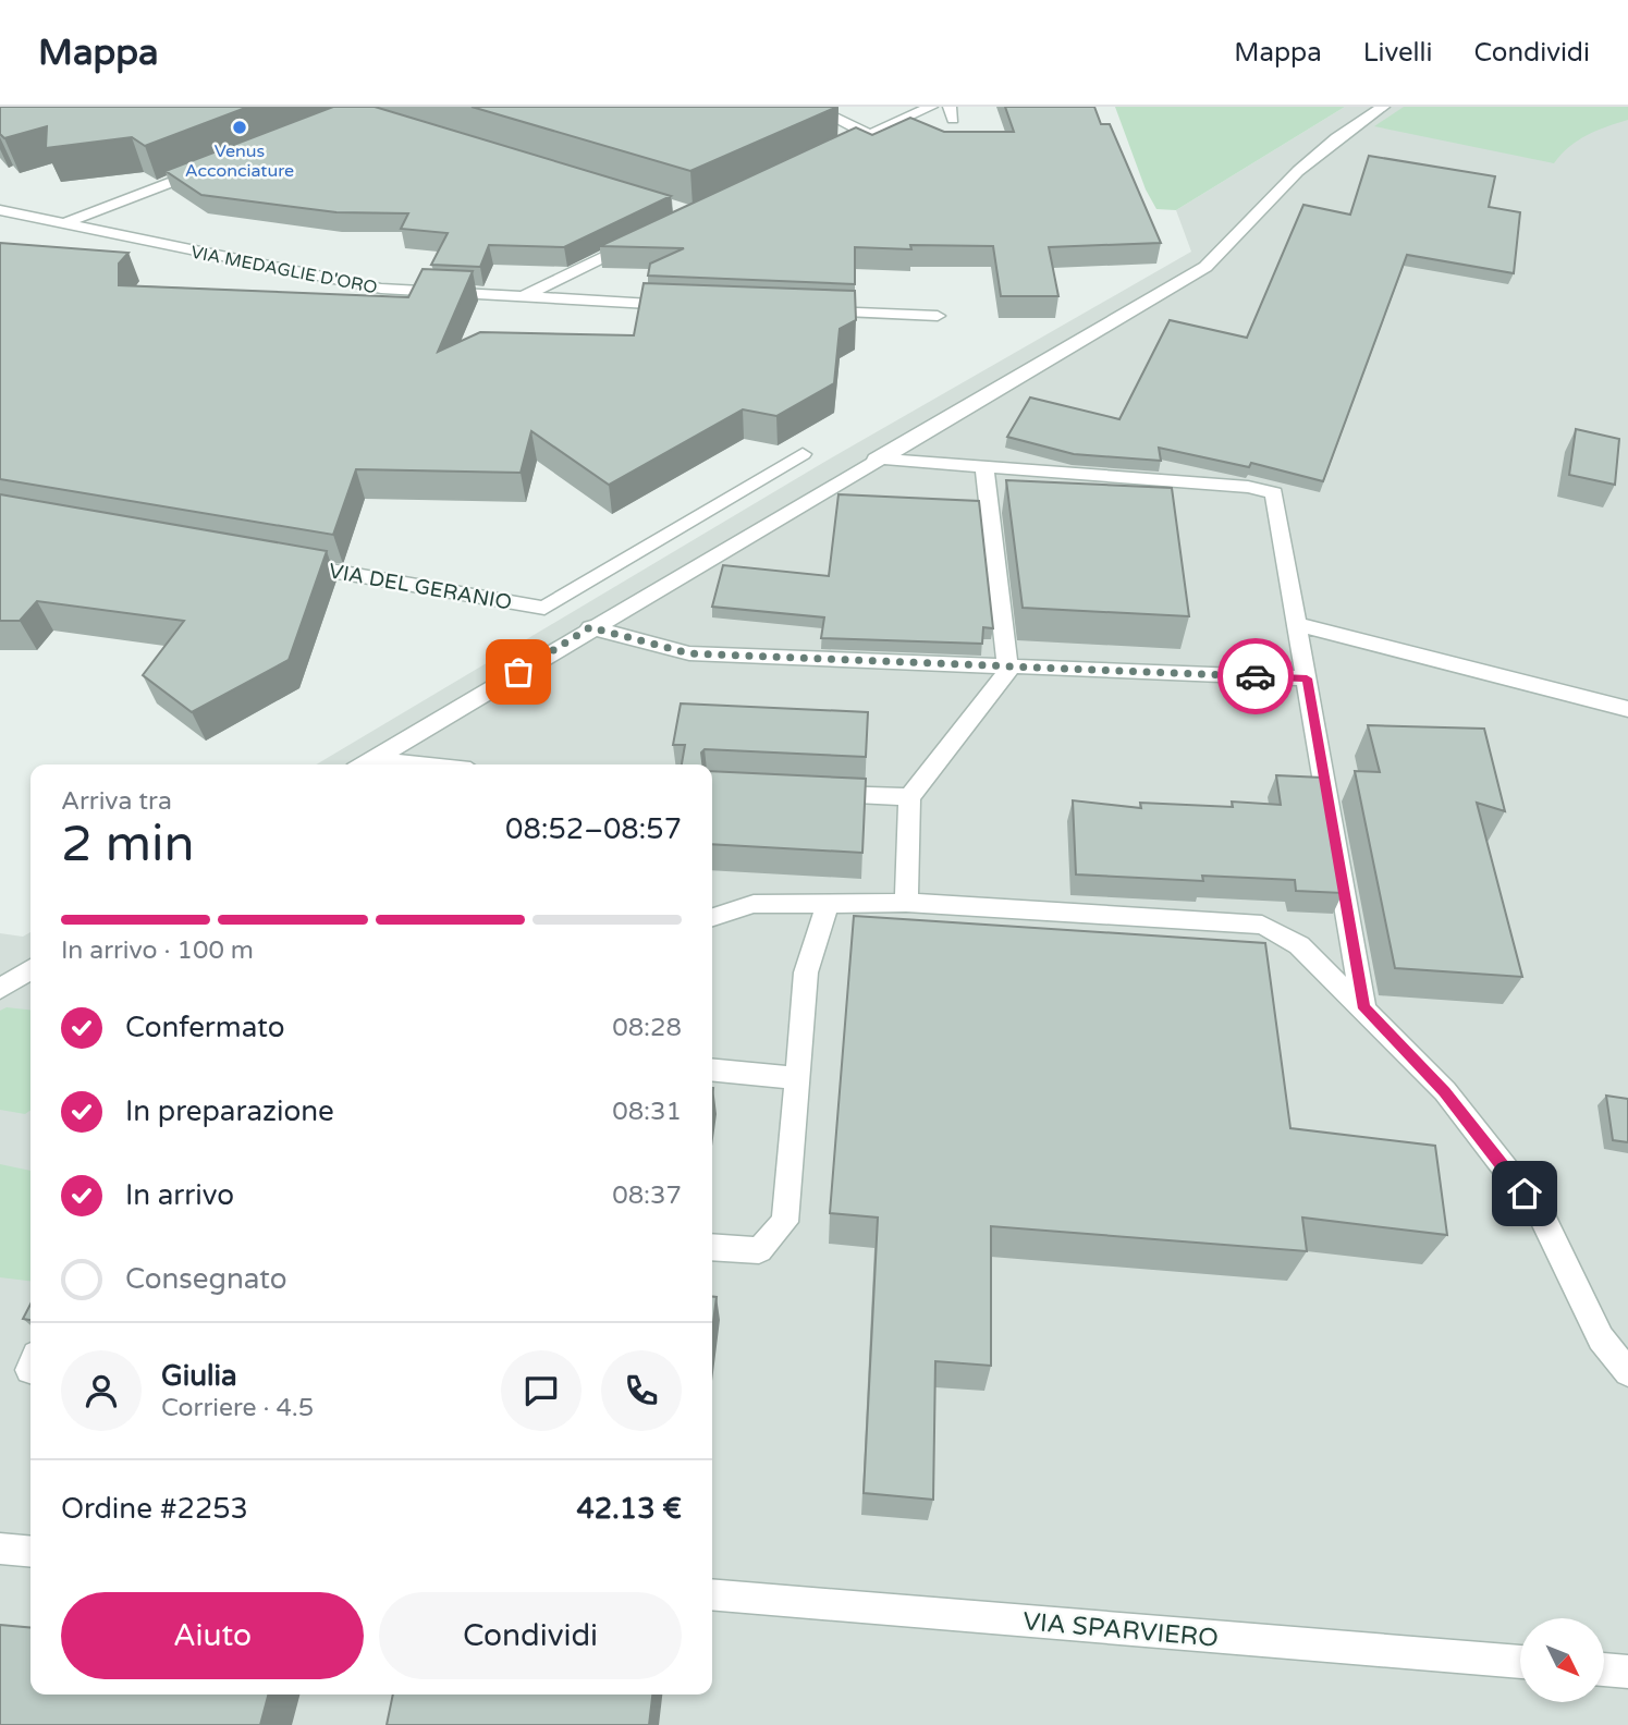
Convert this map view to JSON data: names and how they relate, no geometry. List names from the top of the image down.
{
  "streets": {
    "street": ["VIA MEDAGLIE D'ORO", "VIA DEL GERANIO", "VIA SPARVIERO"]
  },
  "places": ["Venus Acconciature"],
  "north": "bottom right",
  "page": {
    "header": "Mappa",
    "nav": ["Mappa", "Livelli", "Condividi"],
    "heading": ["2 min", "Arriva tra", "08:52–08:57"],
    "panel": [
      "Giulia",
      "Corriere · 4.5",
      "Ordine #2253",
      "42.13 €"
    ],
    "bar": "In arrivo · 100 m",
    "list": [
      ["Confermato", "08:28"],
      ["In preparazione", "08:31"],
      ["In arrivo", "08:37"],
      "Consegnato"
    ],
    "buttons": ["Aiuto", "Condividi"]
  }
}
